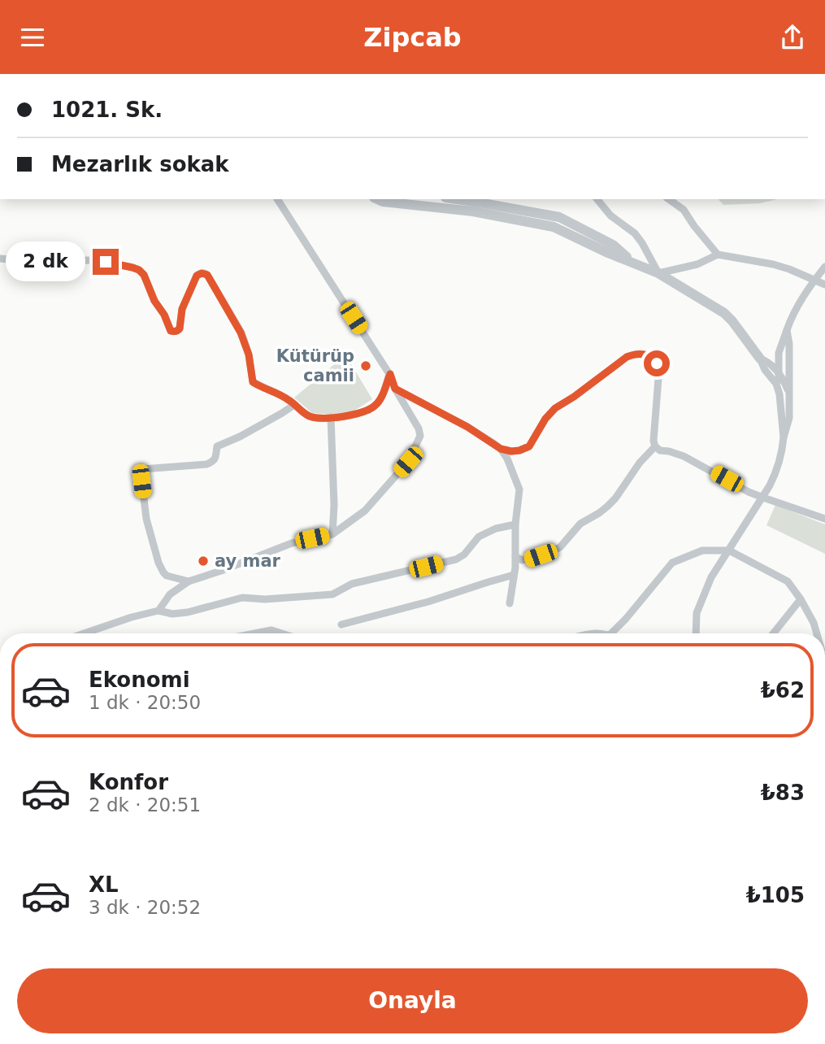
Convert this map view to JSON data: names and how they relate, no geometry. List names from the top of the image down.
{
  "places": ["Kütürüp camii", "ay mar"],
  "page": {
    "header": "Zipcab",
    "banner": ["1021. Sk.", "Mezarlık sokak"],
    "bubble": "2 dk",
    "list": [
      {
        "name": "Ekonomi",
        "note": "1 dk · 20:50",
        "value": "₺62"
      },
      {
        "name": "Konfor",
        "note": "2 dk · 20:51",
        "value": "₺83"
      },
      {
        "name": "XL",
        "note": "3 dk · 20:52",
        "value": "₺105"
      }
    ],
    "buttons": "Onayla"
  }
}
